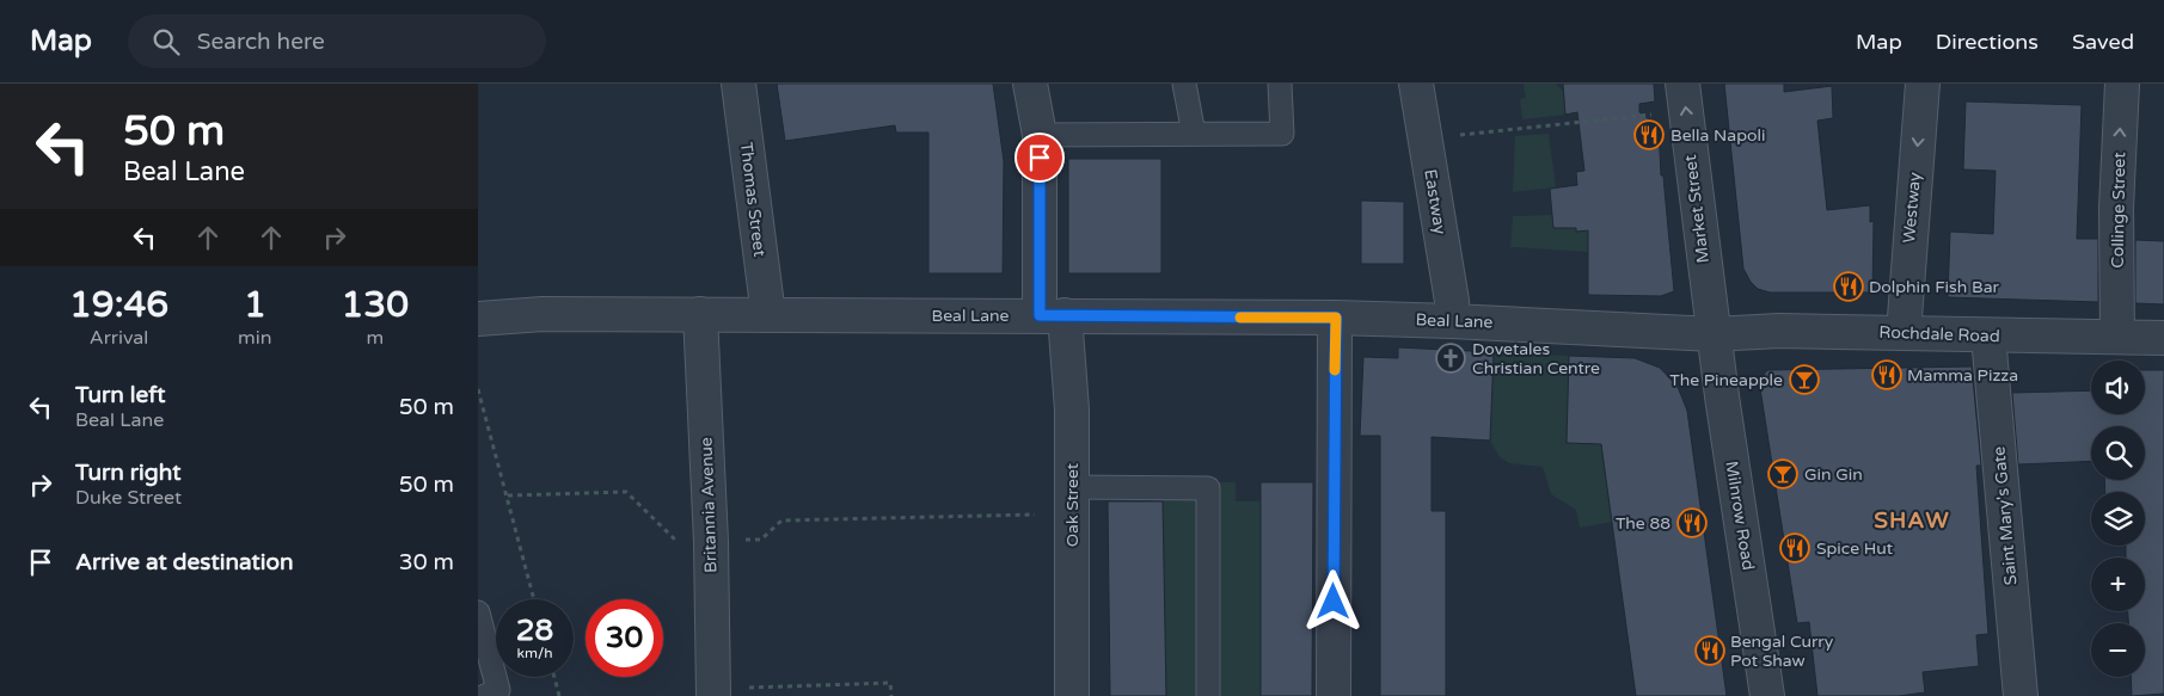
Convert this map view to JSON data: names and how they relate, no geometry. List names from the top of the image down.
{
  "streets": {
    "street": [
      "Thomas Street",
      "Eastway",
      "Westway",
      "Market Street",
      "Collinge Street",
      "Beal Lane",
      "Rochdale Road",
      "Britannia Avenue",
      "Oak Street",
      "Milnrow Road",
      "Saint Mary's Gate"
    ]
  },
  "crossings": [
    ["Thomas Street", "Beal Lane"],
    ["Eastway", "Beal Lane"],
    ["Westway", "Rochdale Road"],
    ["Market Street", "Beal Lane"],
    ["Market Street", "Rochdale Road"],
    ["Market Street", "Milnrow Road"],
    ["Collinge Street", "Rochdale Road"],
    ["Beal Lane", "Rochdale Road"],
    ["Beal Lane", "Britannia Avenue"],
    ["Beal Lane", "Oak Street"],
    ["Beal Lane", "Milnrow Road"],
    ["Rochdale Road", "Milnrow Road"],
    ["Rochdale Road", "Saint Mary's Gate"]
  ],
  "one_way": ["Westway", "Market Street", "Collinge Street"],
  "districts": ["SHAW"],
  "places": {
    "restaurant": [
      "Bella Napoli",
      "Dolphin Fish Bar",
      "Mamma Pizza",
      "The 88",
      "Spice Hut",
      "Bengal Curry Pot Shaw"
    ],
    "church": ["Dovetales Christian Centre"],
    "bar": ["The Pineapple", "Gin Gin"]
  },
  "page": {
    "header": "Map",
    "search": "Search here",
    "nav": ["Map", "Directions", "Saved"],
    "turn": ["50 m", "Beal Lane"],
    "eta": [
      "19:46",
      "Arrival",
      "1",
      "min",
      "130",
      "m"
    ],
    "map_buttons": ["+", "−"],
    "list": [
      {
        "name": "Turn left",
        "note": "Beal Lane",
        "value": "50 m"
      },
      {
        "name": "Turn right",
        "note": "Duke Street",
        "value": "50 m"
      },
      {
        "name": "Arrive at destination",
        "value": "30 m"
      }
    ],
    "speed": "28 km/h",
    "limit": "30"
  }
}
